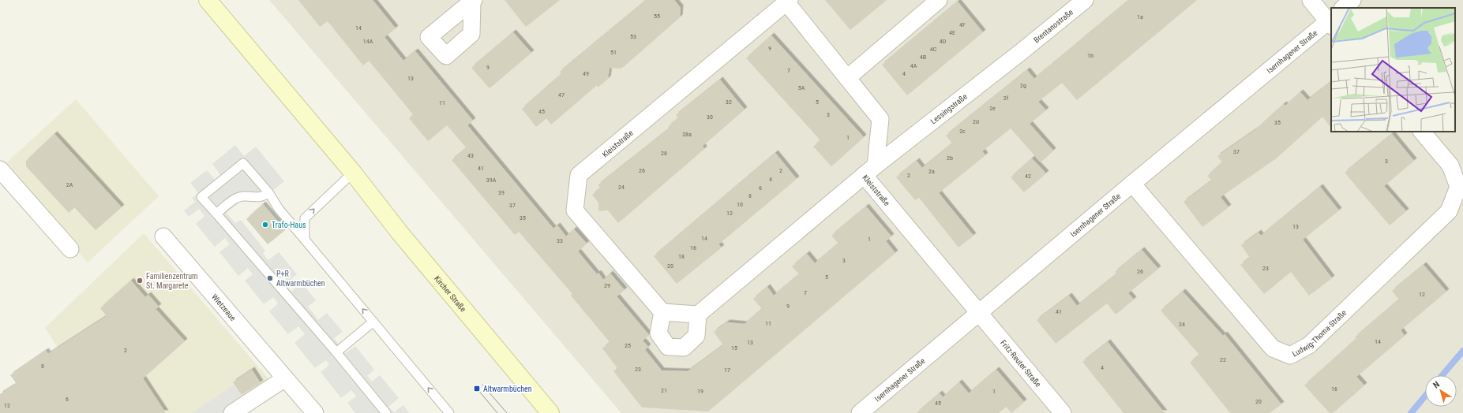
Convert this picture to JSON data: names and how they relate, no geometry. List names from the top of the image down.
{
  "streets": {
    "main road": ["Kircher Straße"],
    "street": [
      "Brentanostraße",
      "Isernhagener Straße",
      "Lessingstraße",
      "Kleiststraße",
      "Wietzeaue",
      "Ludwig-Thoma-Straße",
      "Fritz-Reuter-Straße"
    ]
  },
  "crossings": [
    ["Brentanostraße", "Lessingstraße"],
    ["Isernhagener Straße", "Kleiststraße"],
    ["Isernhagener Straße", "Ludwig-Thoma-Straße"],
    ["Isernhagener Straße", "Fritz-Reuter-Straße"],
    ["Lessingstraße", "Kleiststraße"],
    ["Kleiststraße", "Fritz-Reuter-Straße"]
  ],
  "places": {
    "other": ["Trafo-Haus", "P+R Altwarmbüchen", "Familienzentrum St. Margarete"],
    "transit": ["Altwarmbüchen"]
  },
  "house_numbers": [
    "55",
    "1a",
    "4F",
    "14",
    "4E",
    "53",
    "14A",
    "4D",
    "9",
    "4C",
    "51",
    "1b",
    "4B",
    "4A",
    "9",
    "7",
    "49",
    "4",
    "13",
    "2g",
    "5A",
    "47",
    "2f",
    "32",
    "5",
    "11",
    "2e",
    "45",
    "3",
    "30",
    "2d",
    "35",
    "2c",
    "28a",
    "1",
    "37",
    "28",
    "43",
    "2b",
    "3",
    "41",
    "26",
    "2",
    "2a",
    "2",
    "42",
    "4",
    "39A",
    "2A",
    "24",
    "6",
    "39",
    "8",
    "10",
    "37",
    "12",
    "35",
    "13",
    "14",
    "1",
    "33",
    "16",
    "18",
    "3",
    "20",
    "23",
    "26",
    "5",
    "29",
    "7",
    "12",
    "9",
    "41",
    "11",
    "24",
    "14",
    "13",
    "25",
    "15",
    "2",
    "22",
    "8",
    "4",
    "23",
    "17",
    "16",
    "21",
    "19",
    "1",
    "6",
    "20",
    "45",
    "12"
  ],
  "north": "top left"
}
